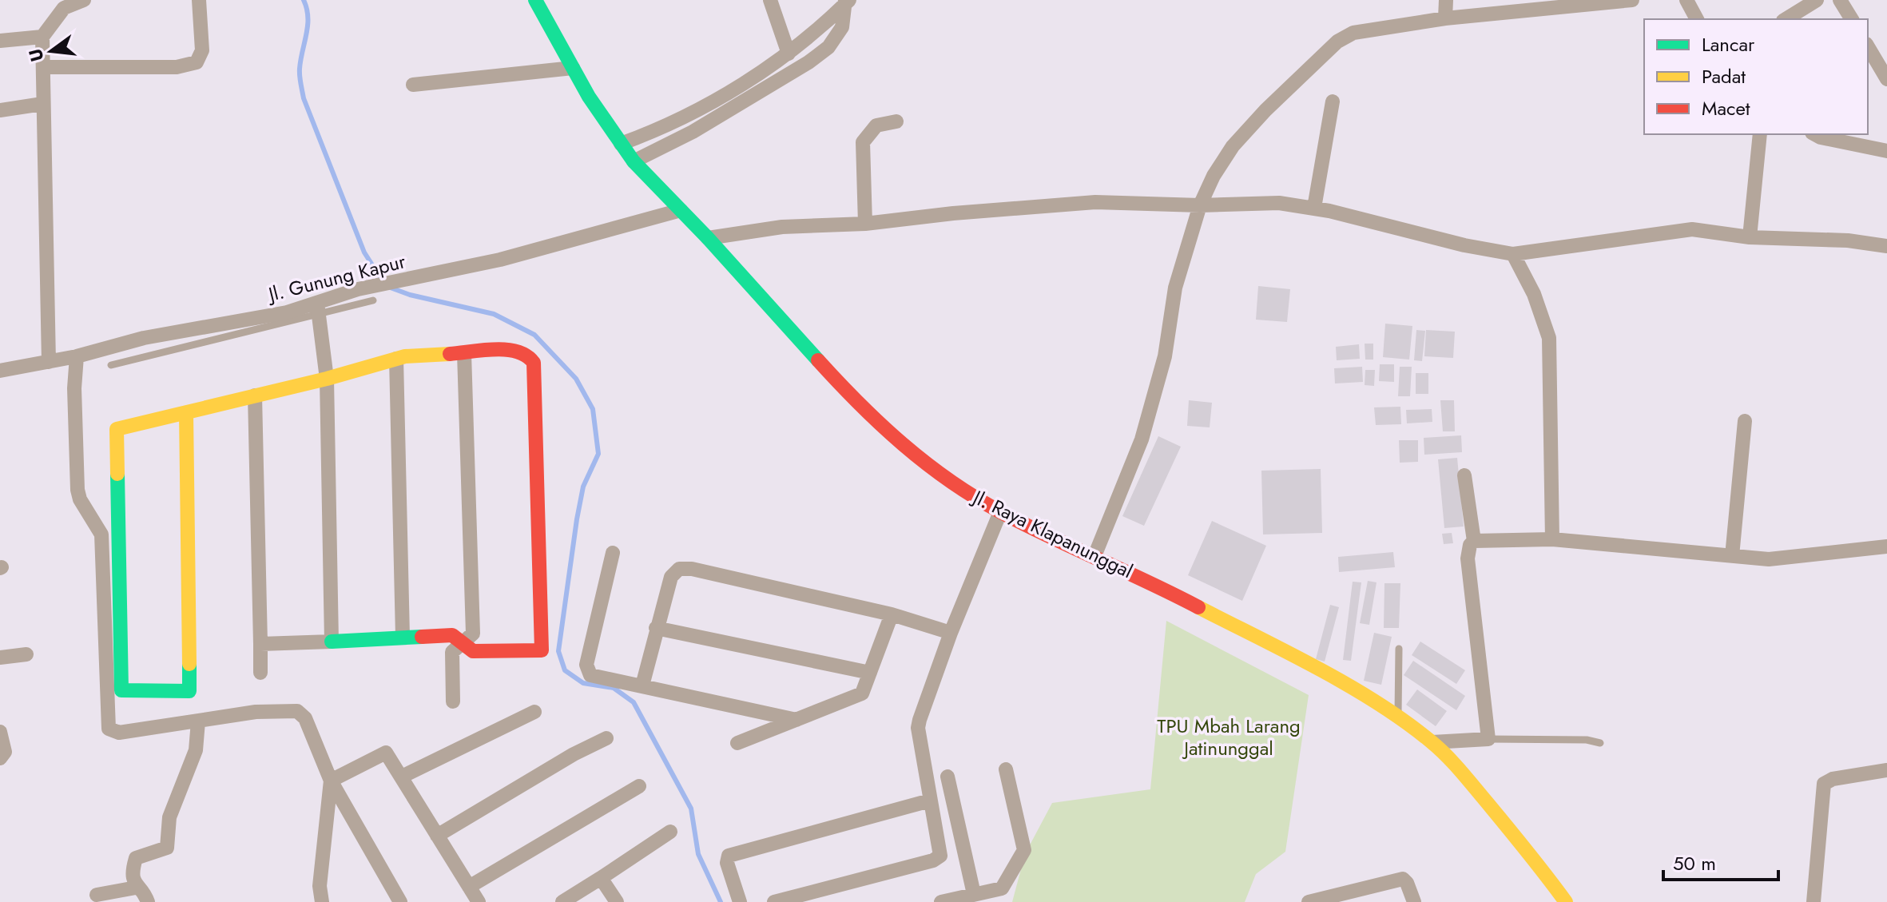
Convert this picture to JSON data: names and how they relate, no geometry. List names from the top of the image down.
{
  "streets": {
    "street": ["Jl. Gunung Kapur", "Jl. Raya Klapanunggal"]
  },
  "crossings": [
    ["Jl. Gunung Kapur", "Jl. Raya Klapanunggal"]
  ],
  "parks": ["TPU Mbah Larang Jatinunggal"],
  "legend": ["Lancar", "Padat", "Macet"],
  "scale_bar": "50 m",
  "north": "left"
}
